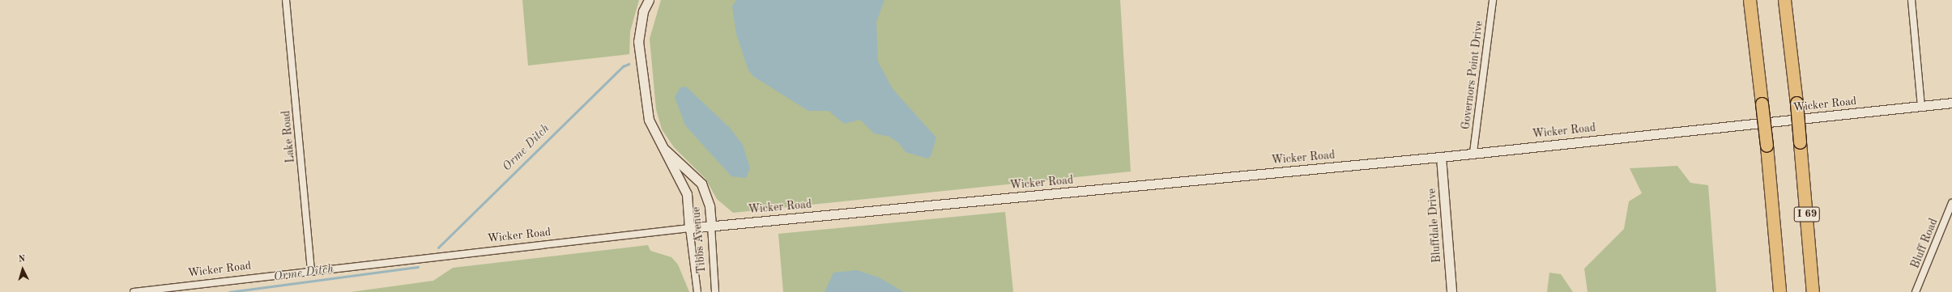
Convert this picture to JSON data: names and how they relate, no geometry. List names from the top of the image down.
{
  "streets": {
    "highway": ["I 69"],
    "street": [
      "Governors Point Drive",
      "Wicker Road",
      "Lake Road",
      "Bluffdale Drive",
      "Tibbs Avenue",
      "Bluff Road"
    ]
  },
  "crossings": [
    ["Governors Point Drive", "Wicker Road"],
    ["Wicker Road", "Lake Road"],
    ["Wicker Road", "Bluffdale Drive"],
    ["Wicker Road", "Tibbs Avenue"]
  ],
  "water": ["Orme Ditch"],
  "north": "top"
}
